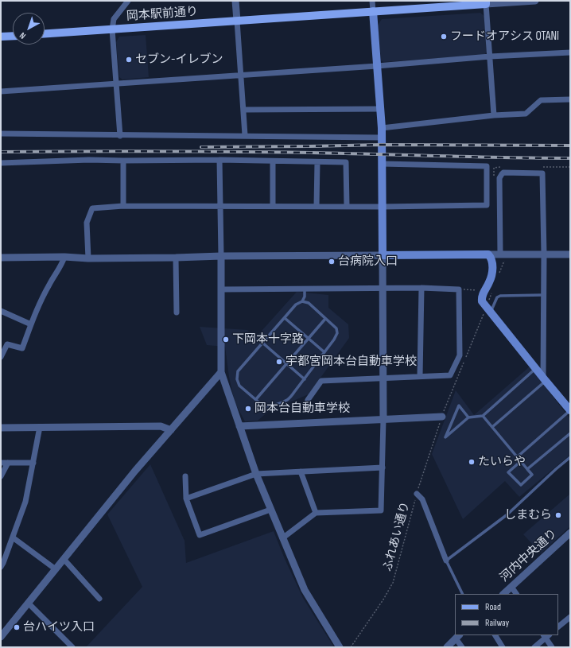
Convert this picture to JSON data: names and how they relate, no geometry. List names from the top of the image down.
{
  "streets": {
    "main road": ["岡本駅前通り"],
    "street": ["河内中央通り"],
    "path": ["ふれあい通り"]
  },
  "places": [
    "フードオアシス OTANI",
    "セブン-イレブン",
    "台病院入口",
    "下岡本十字路",
    "宇都宮岡本台自動車学校",
    "岡本台自動車学校",
    "たいらや",
    "しまむら",
    "台ハイツ入口"
  ],
  "legend": ["Road", "Railway"],
  "north": "bottom left"
}
